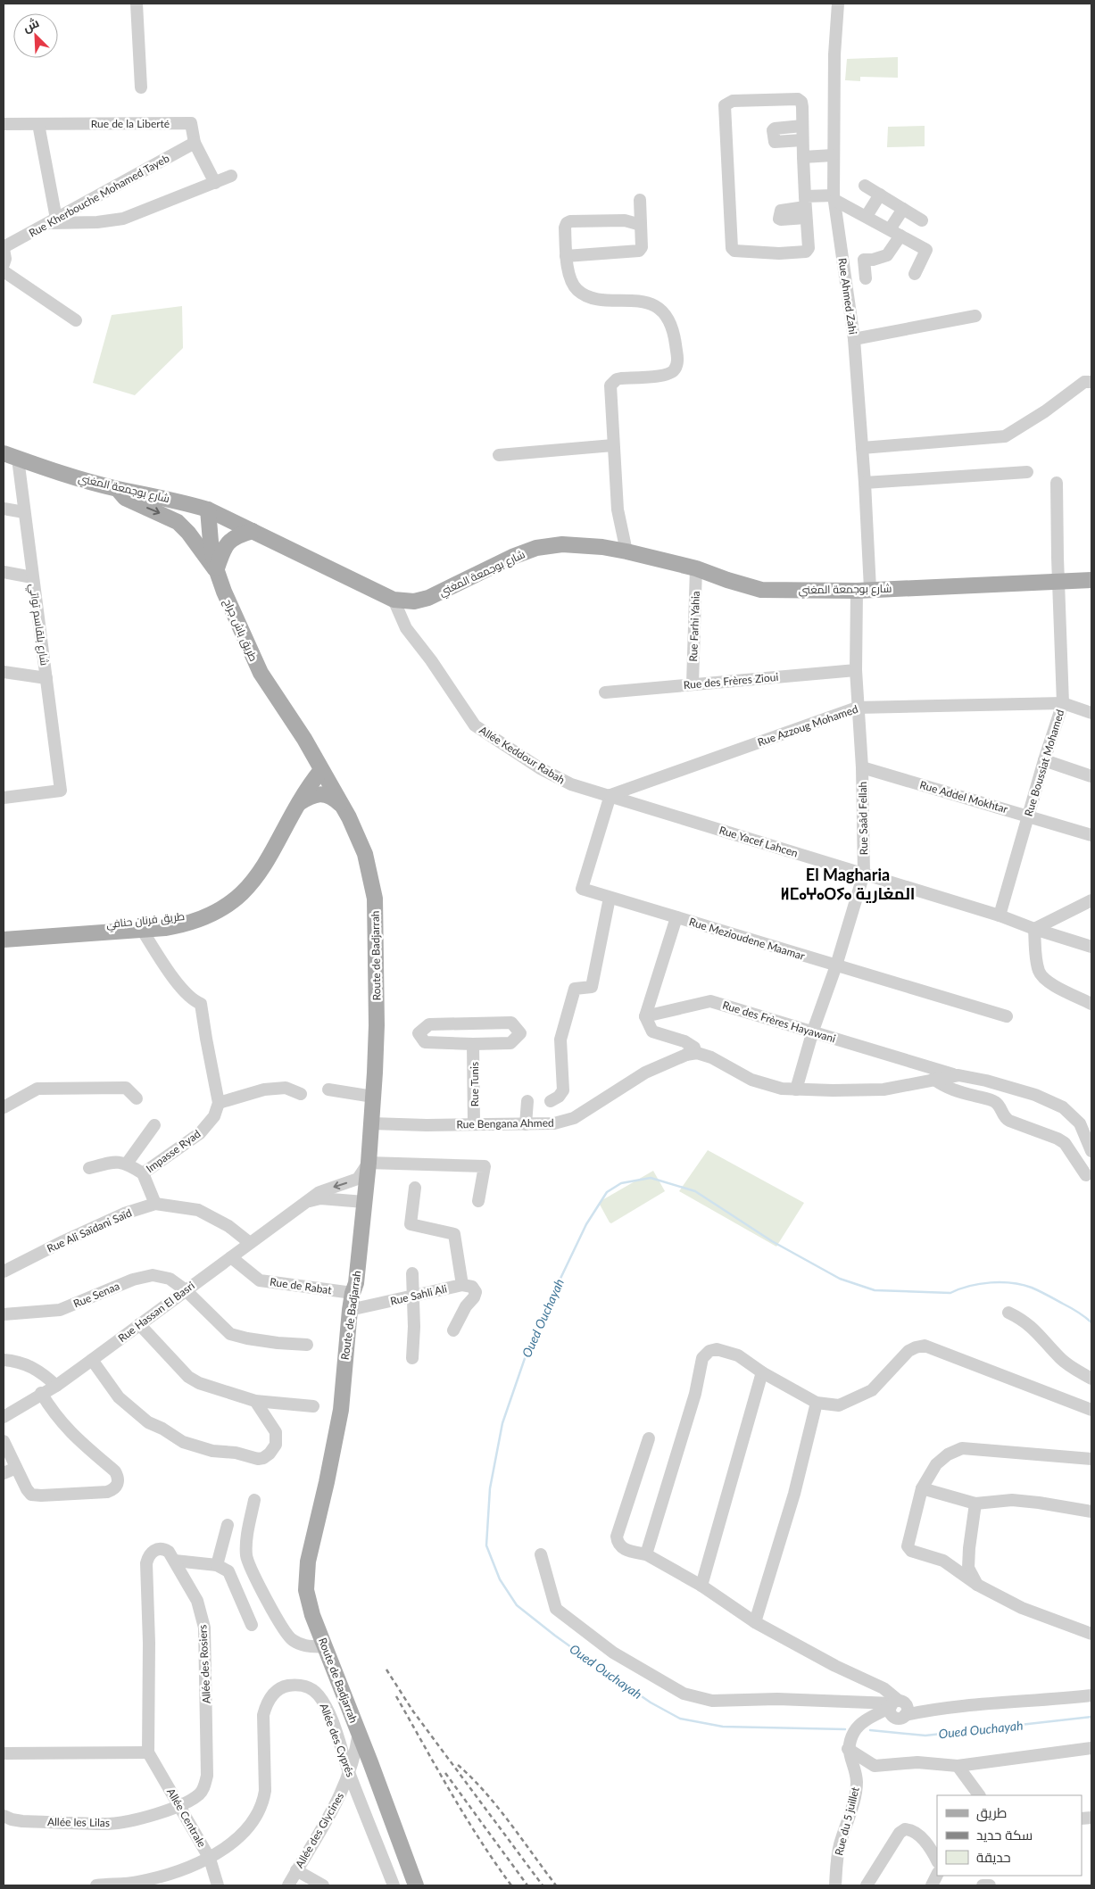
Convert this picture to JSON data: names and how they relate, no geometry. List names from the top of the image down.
{
  "streets": {
    "main road": [
      "شارع بوجمعة المغني",
      "طريق باش جراح",
      "طريق فرنان حنافي",
      "Route de Badjarrah"
    ],
    "street": [
      "Rue de la Liberté",
      "Rue Kherbouche Mohamed Tayeb",
      "Rue Ahmed Zahi",
      "شارع بلقاسم تواتي",
      "Rue Farhi Yahia",
      "Rue des Frères Zioui",
      "Rue Azzoug Mohamed",
      "Allée Keddour Rabah",
      "Rue Boussiat Mohamed",
      "Rue Addel Mokhtar",
      "Rue Saâd Fellah",
      "Rue Yacef Lahcen",
      "Rue Mezioudene Maamar",
      "Rue des Frères Hayawani",
      "Rue Tunis",
      "Rue Bengana Ahmed",
      "Impasse Ryad",
      "Rue Ali Saïdani Saïd",
      "Rue de Rabat",
      "Rue Senaa",
      "Rue Sahli Ali",
      "Rue Hassan El Basri",
      "Allée des Rosiers",
      "Allée des Cyprés",
      "Allée Centrale",
      "Rue du 5 juillet",
      "Allée les Lilas",
      "Allée des Glycines"
    ]
  },
  "crossings": [
    ["Rue de la Liberté", "Rue Kherbouche Mohamed Tayeb"],
    ["Rue Ahmed Zahi", "شارع بوجمعة المغني"],
    ["Rue Ahmed Zahi", "Rue Saâd Fellah"],
    ["شارع بوجمعة المغني", "شارع بلقاسم تواتي"],
    ["شارع بوجمعة المغني", "Rue Farhi Yahia"],
    ["شارع بوجمعة المغني", "طريق باش جراح"],
    ["شارع بوجمعة المغني", "Allée Keddour Rabah"],
    ["شارع بوجمعة المغني", "Rue Boussiat Mohamed"],
    ["شارع بوجمعة المغني", "Rue Saâd Fellah"],
    ["Rue Farhi Yahia", "Rue des Frères Zioui"],
    ["طريق باش جراح", "طريق فرنان حنافي"],
    ["طريق باش جراح", "Route de Badjarrah"],
    ["Rue des Frères Zioui", "Rue Saâd Fellah"],
    ["Rue Azzoug Mohamed", "Allée Keddour Rabah"],
    ["Rue Azzoug Mohamed", "Rue Boussiat Mohamed"],
    ["Rue Azzoug Mohamed", "Rue Saâd Fellah"],
    ["Rue Azzoug Mohamed", "Rue Yacef Lahcen"],
    ["Rue Azzoug Mohamed", "Rue Mezioudene Maamar"],
    ["Allée Keddour Rabah", "Rue Yacef Lahcen"],
    ["Allée Keddour Rabah", "Rue Mezioudene Maamar"],
    ["Rue Boussiat Mohamed", "Rue Addel Mokhtar"],
    ["Rue Boussiat Mohamed", "Rue Yacef Lahcen"],
    ["Rue Addel Mokhtar", "Rue Saâd Fellah"],
    ["Rue Saâd Fellah", "Rue Yacef Lahcen"],
    ["Rue Saâd Fellah", "Rue Mezioudene Maamar"],
    ["Rue Saâd Fellah", "Rue des Frères Hayawani"],
    ["Rue Saâd Fellah", "Rue Bengana Ahmed"],
    ["Rue Yacef Lahcen", "Rue Mezioudene Maamar"],
    ["طريق فرنان حنافي", "Route de Badjarrah"],
    ["Route de Badjarrah", "Rue Bengana Ahmed"],
    ["Route de Badjarrah", "Rue de Rabat"],
    ["Route de Badjarrah", "Rue Sahli Ali"],
    ["Route de Badjarrah", "Rue Hassan El Basri"],
    ["Route de Badjarrah", "Allée des Glycines"],
    ["Rue des Frères Hayawani", "Rue Bengana Ahmed"],
    ["Rue Tunis", "Rue Bengana Ahmed"],
    ["Rue Ali Saïdani Saïd", "Rue Hassan El Basri"],
    ["Rue de Rabat", "Rue Hassan El Basri"],
    ["Rue Senaa", "Rue Hassan El Basri"],
    ["Allée des Rosiers", "Allée Centrale"],
    ["Allée des Rosiers", "Allée les Lilas"],
    ["Allée des Cyprés", "Allée Centrale"],
    ["Allée des Cyprés", "Allée des Glycines"],
    ["Allée Centrale", "Allée les Lilas"]
  ],
  "districts": ["El Magharia ⵍⵎⴰⵖⴰⵔⵢⴰ المغارية"],
  "water": ["Oued Ouchayah"],
  "legend": ["طريق", "سكة حديد", "حديقة"],
  "north": "top left"
}
